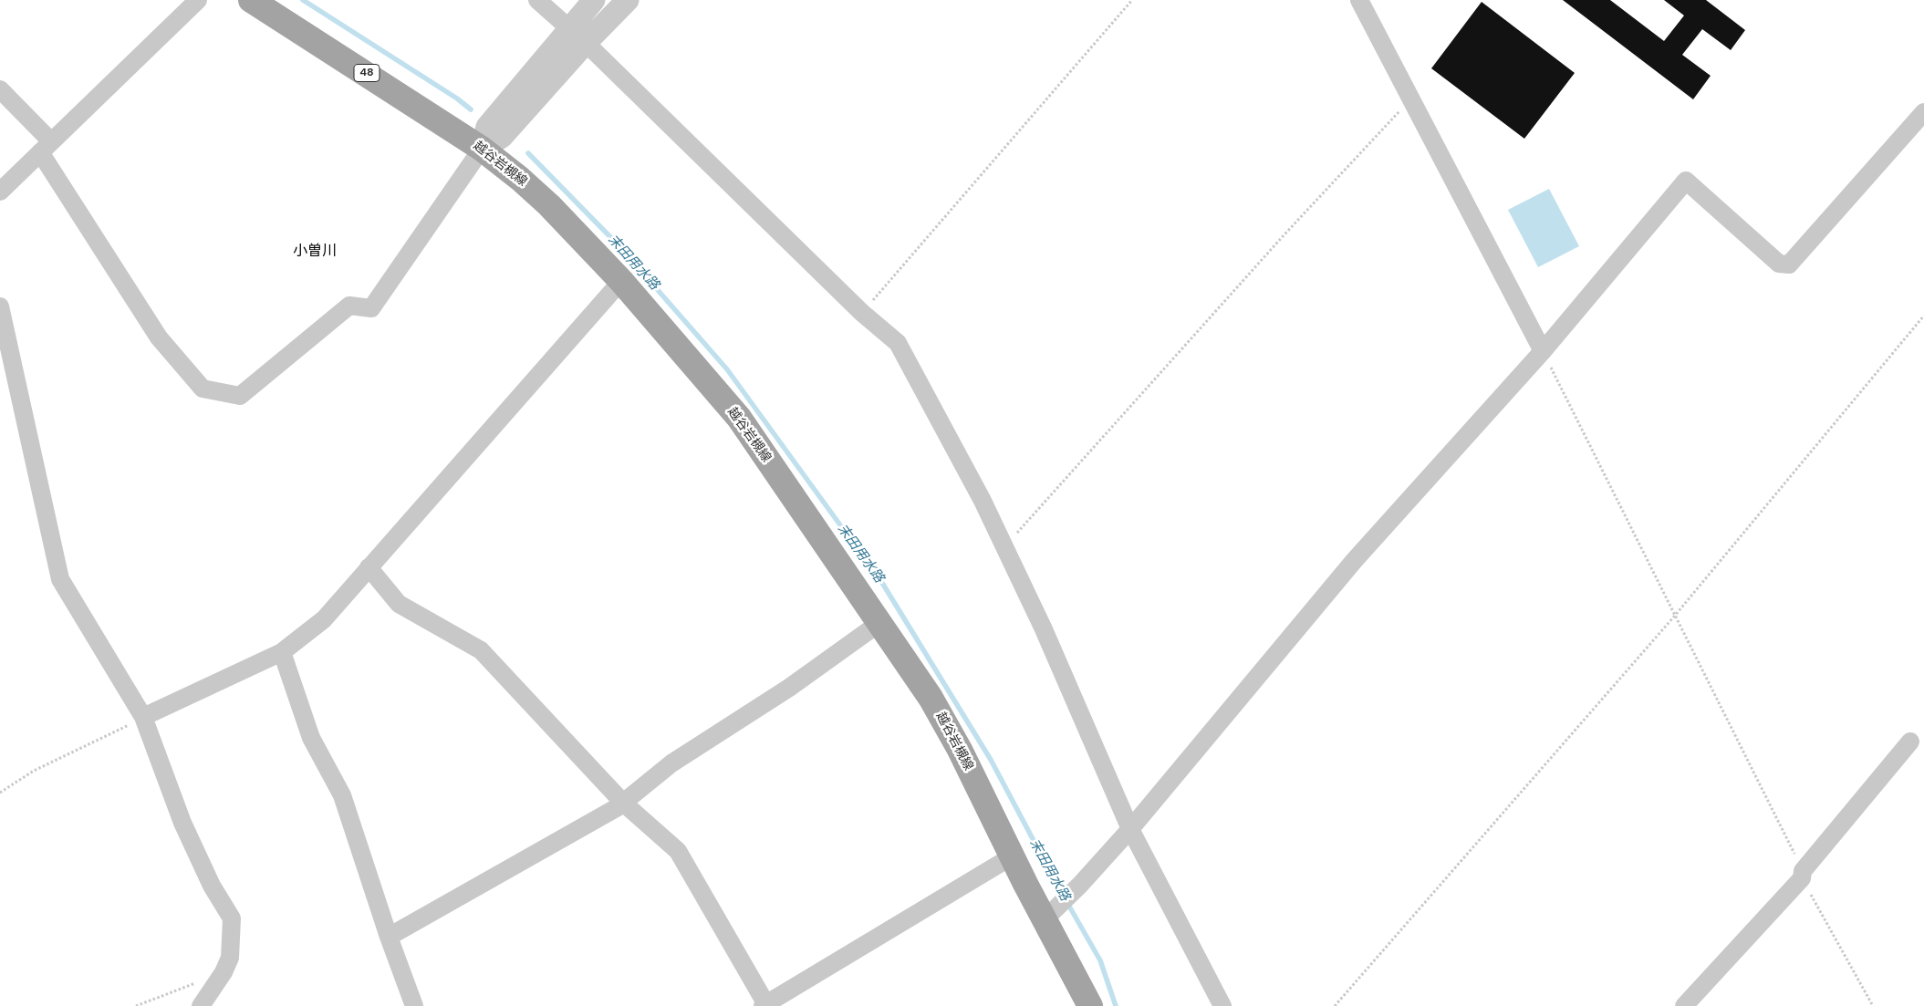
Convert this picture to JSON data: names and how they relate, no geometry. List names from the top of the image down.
{
  "streets": {
    "main road": ["48", "越谷岩槻線"]
  },
  "districts": ["小曽川"],
  "water": ["末田用水路"]
}
